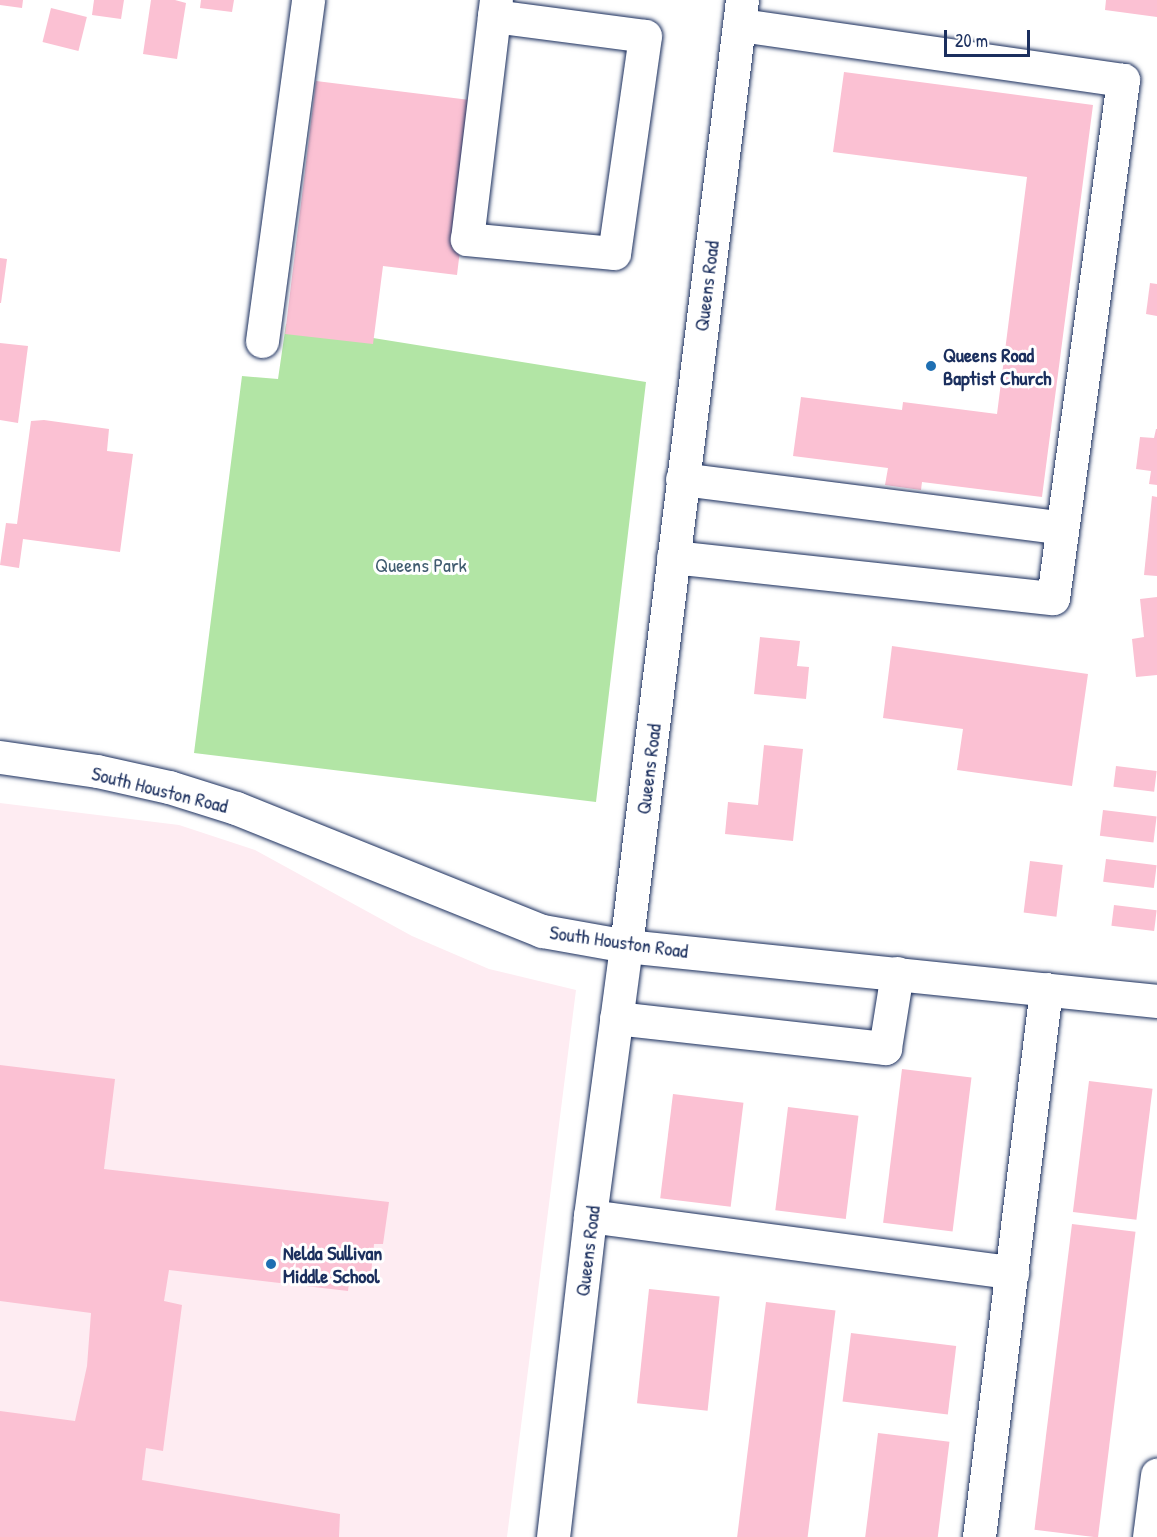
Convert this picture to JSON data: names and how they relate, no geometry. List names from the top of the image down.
{
  "streets": {
    "street": ["Queens Road", "South Houston Road"]
  },
  "crossings": [
    ["Queens Road", "South Houston Road"]
  ],
  "parks": ["Queens Park"],
  "places": ["Queens Road Baptist Church", "Nelda Sullivan Middle School"],
  "scale_bar": "20 m"
}
